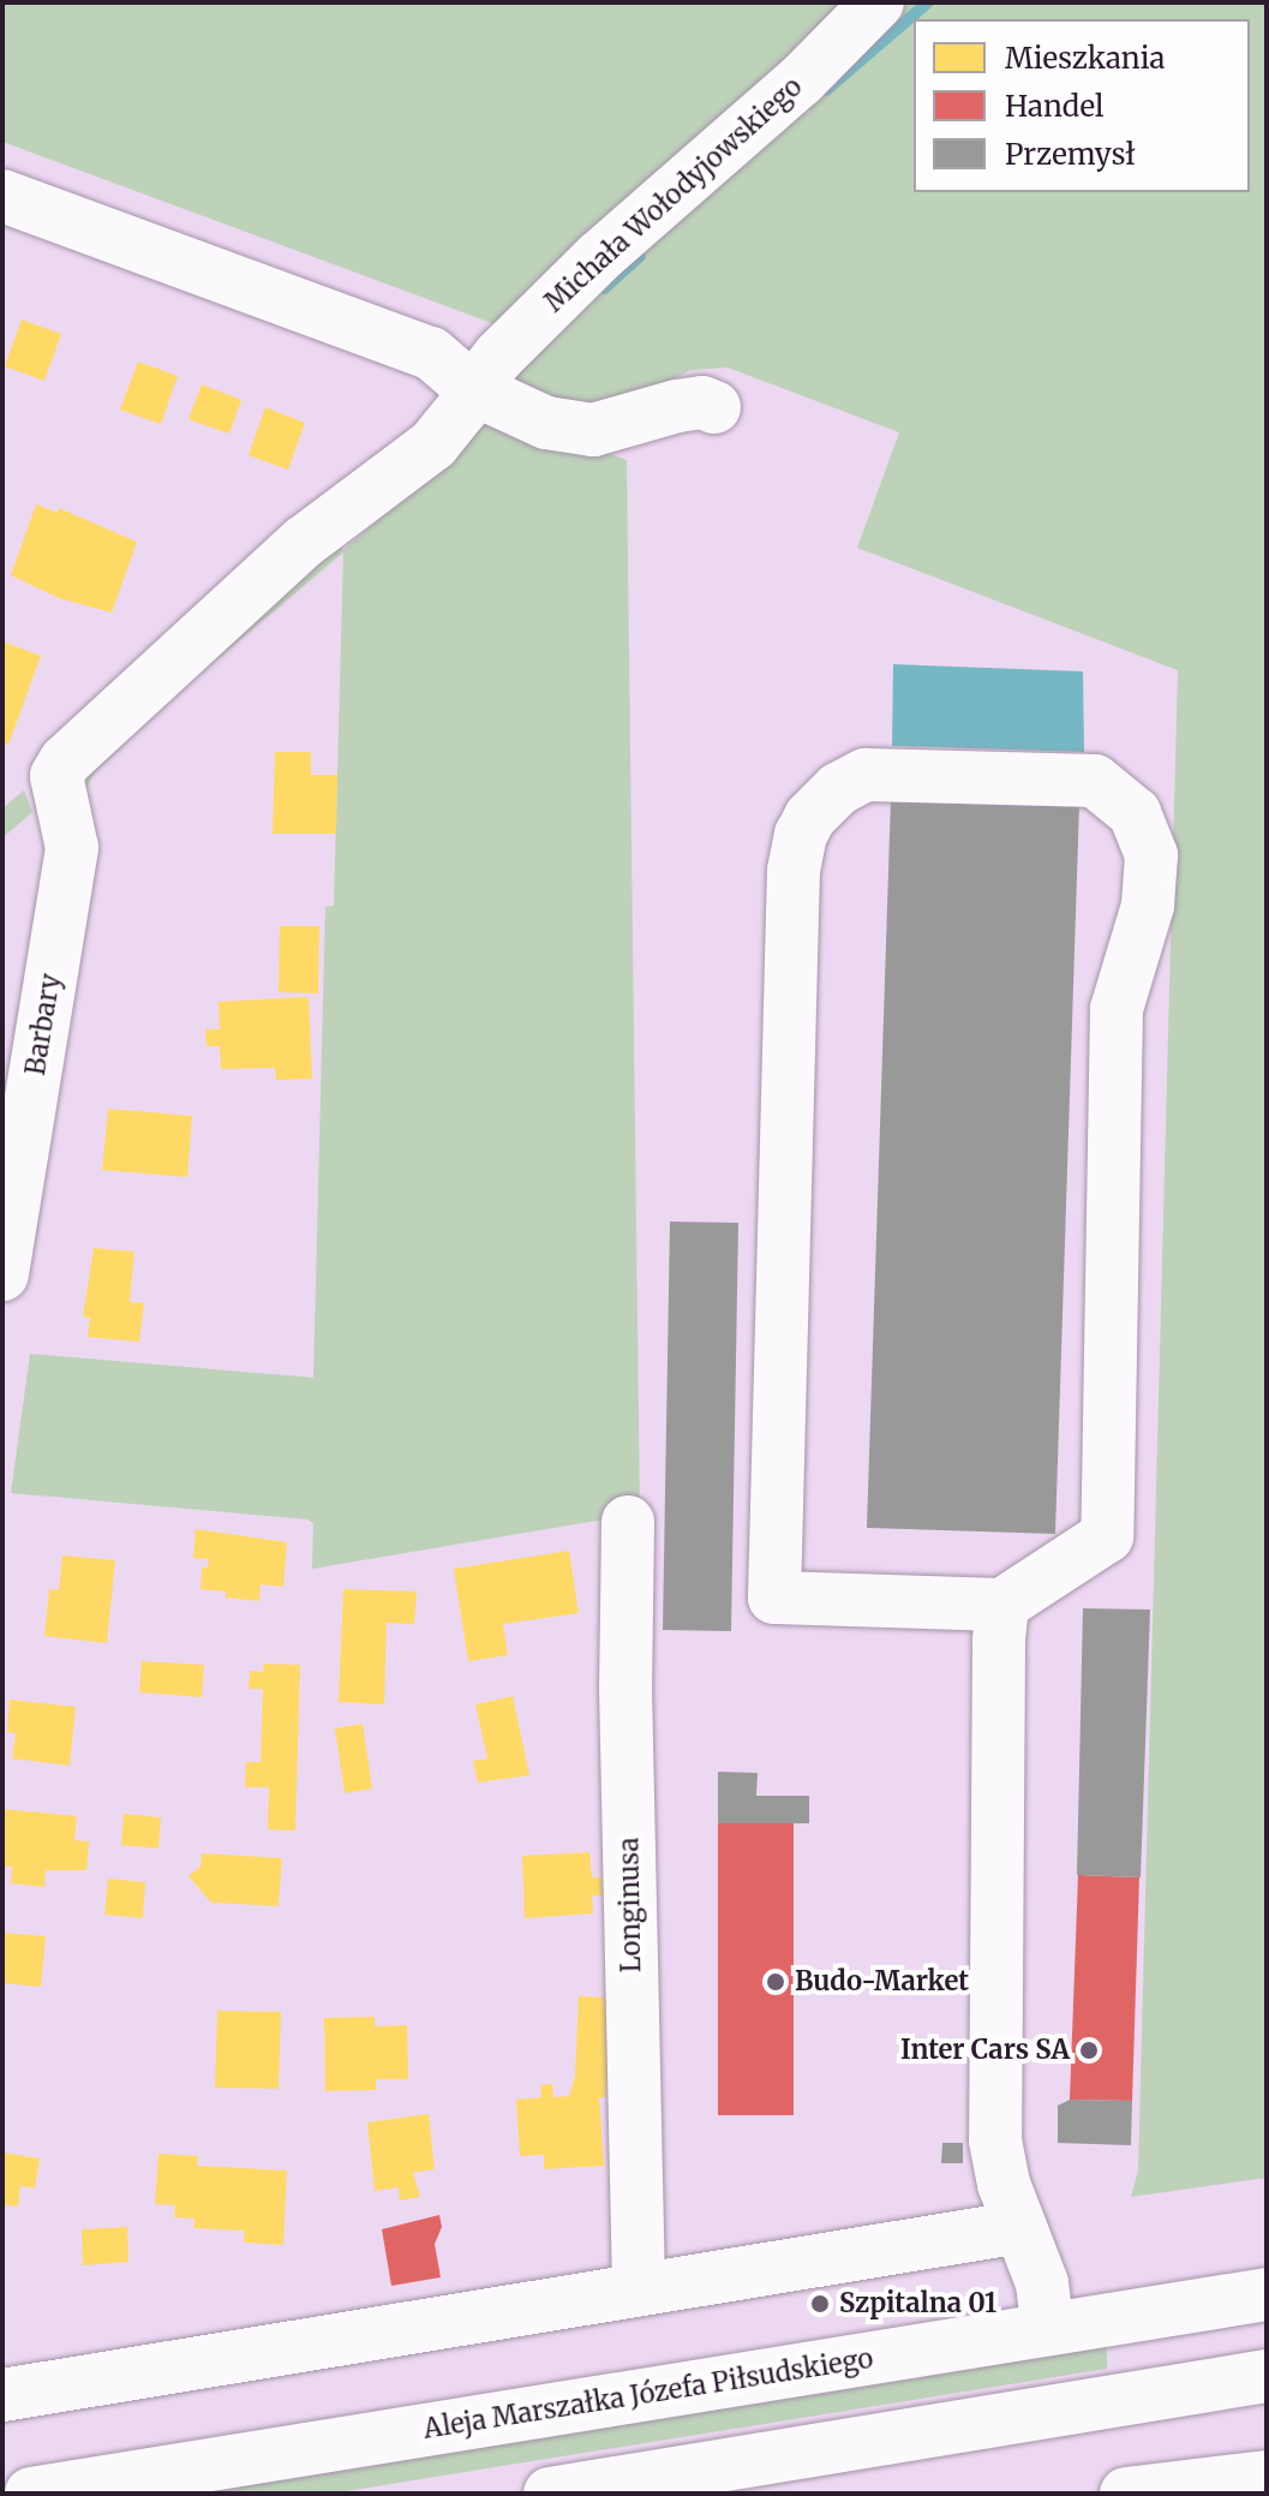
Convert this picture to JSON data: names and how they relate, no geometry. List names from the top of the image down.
{
  "streets": {
    "street": [
      "Michała Wołodyjowskiego",
      "Barbary",
      "Longinusa",
      "Aleja Marszałka Józefa Piłsudskiego"
    ]
  },
  "crossings": [
    ["Michała Wołodyjowskiego", "Barbary"]
  ],
  "places": ["Budo-Market", "Inter Cars SA", "Szpitalna 01"],
  "legend": ["Mieszkania", "Handel", "Przemysł"]
}
